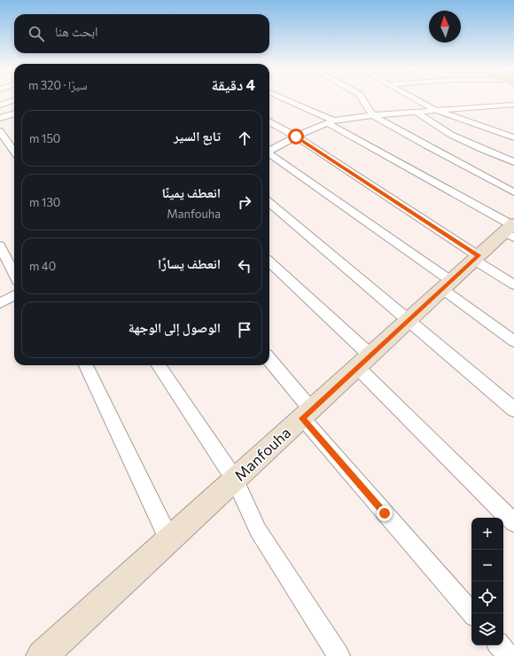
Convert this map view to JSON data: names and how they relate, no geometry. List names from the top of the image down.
{
  "streets": {
    "street": ["Manfouha"]
  },
  "north": "top",
  "page": {
    "search": "ابحث هنا",
    "heading": ["4 دقيقة", "سيرًا · 320 m"],
    "list": [
      ["تابع السير", "150 m"],
      ["انعطف يمينًا", "Manfouha", "130 m"],
      ["انعطف يسارًا", "40 m"],
      "الوصول إلى الوجهة"
    ],
    "map_buttons": ["+", "−"]
  }
}
